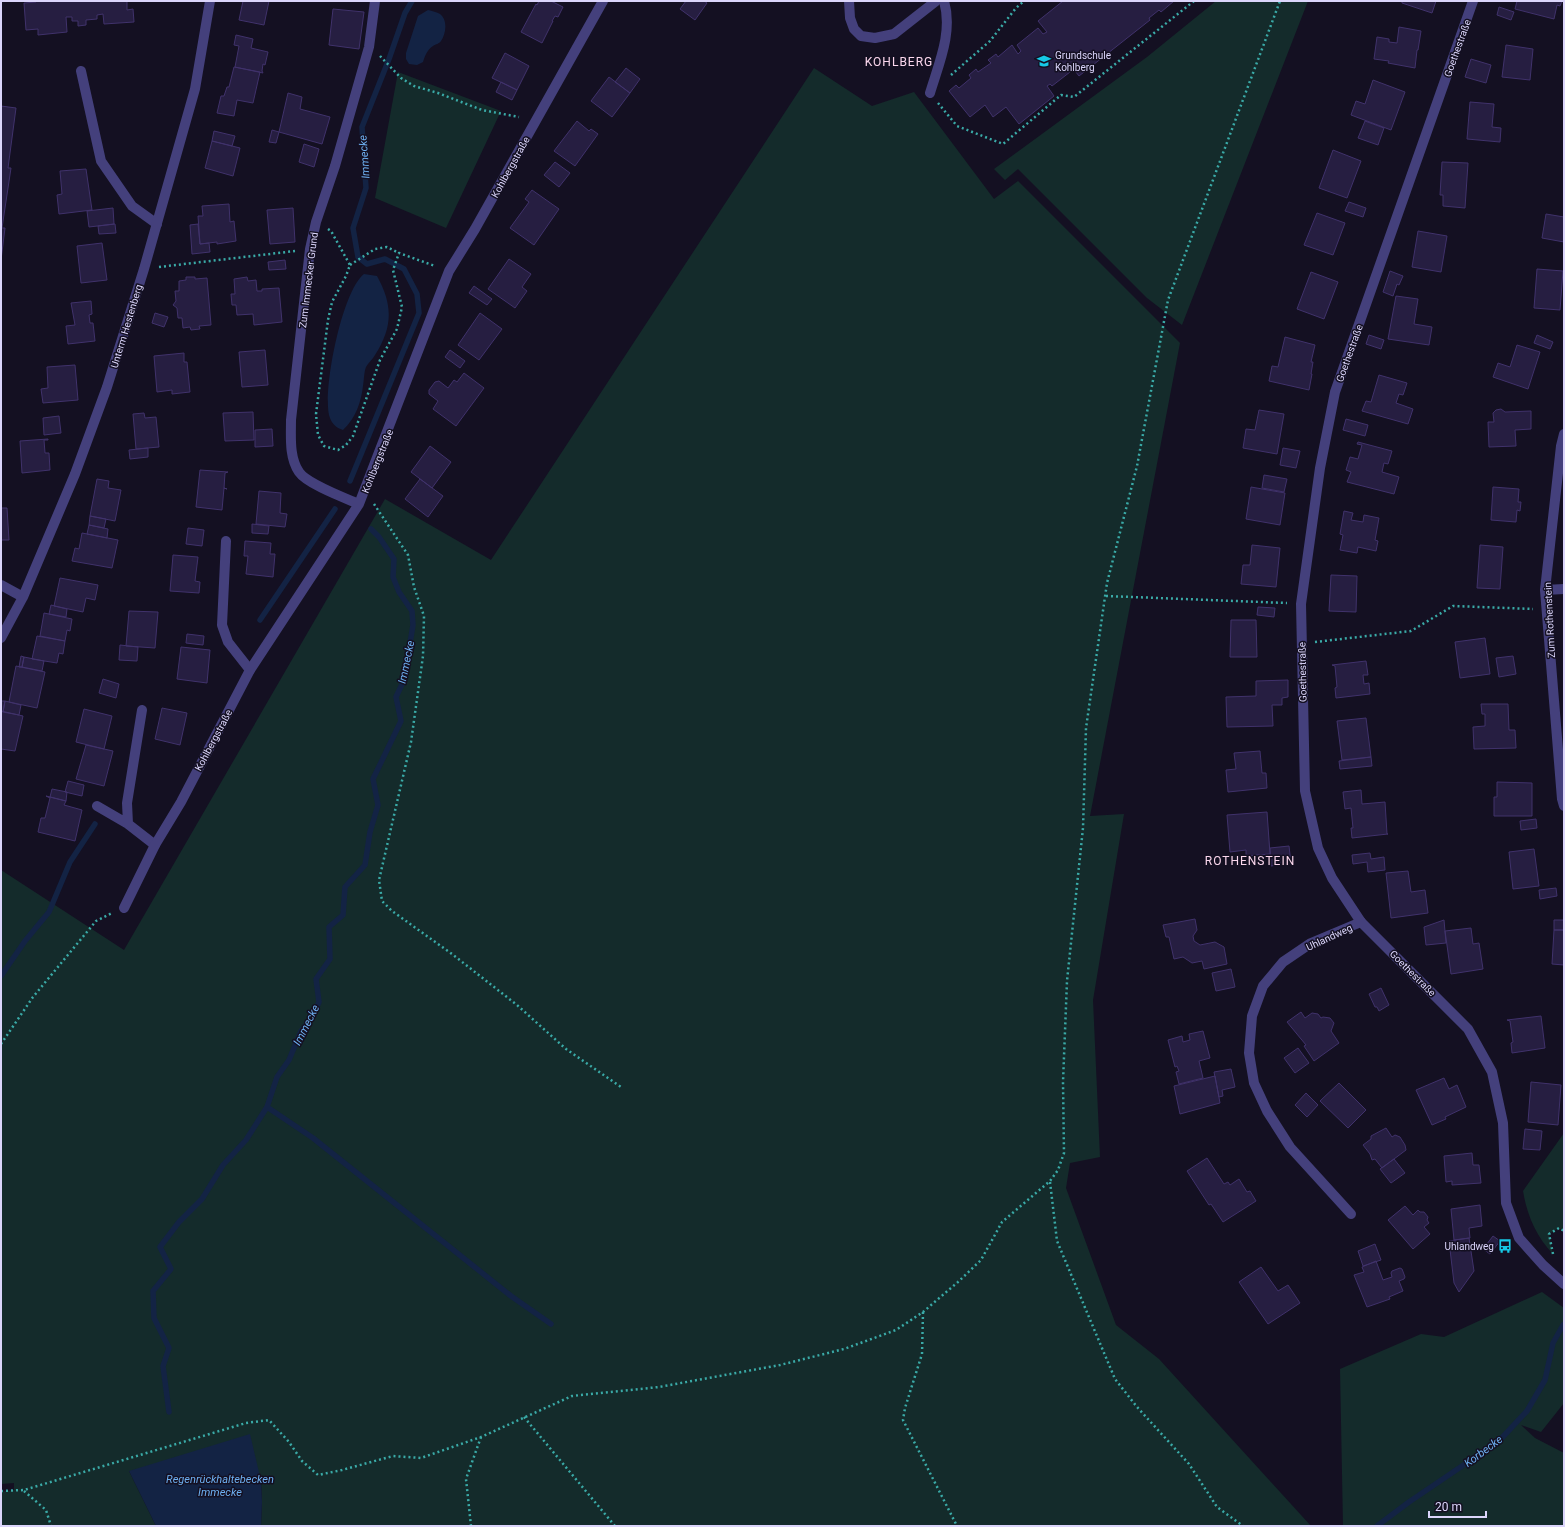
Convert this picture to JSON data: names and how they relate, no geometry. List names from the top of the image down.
{
  "streets": {
    "street": [
      "Goethestraße",
      "Kohlbergstraße",
      "Zum Immecker Grund",
      "Unterm Hestenberg",
      "Zum Rothenstein",
      "Uhlandweg"
    ]
  },
  "crossings": [
    ["Goethestraße", "Uhlandweg"],
    ["Kohlbergstraße", "Zum Immecker Grund"]
  ],
  "districts": ["KOHLBERG", "ROTHENSTEIN"],
  "water": ["Immecke", "Korbecke", "Regenrückhaltebecken Immecke"],
  "places": {
    "school or university": ["Grundschule Kohlberg"],
    "bus stop": ["Uhlandweg"]
  },
  "scale_bar": "20 m"
}
